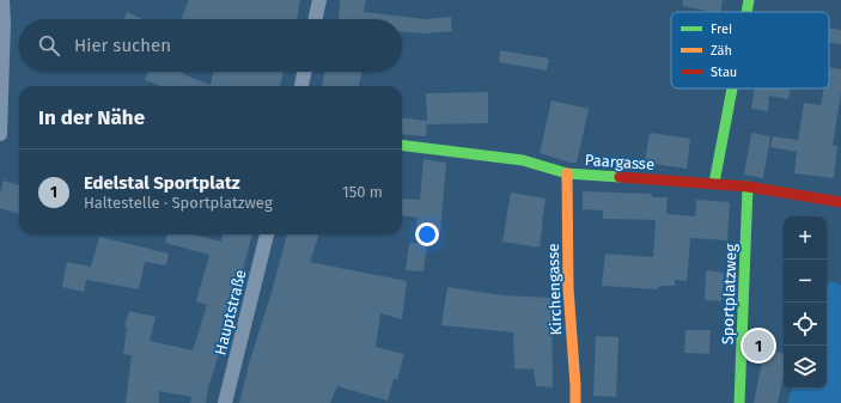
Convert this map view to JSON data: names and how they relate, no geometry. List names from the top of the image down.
{
  "streets": {
    "street": [
      "Paargasse",
      "Kirchengasse",
      "Sportplatzweg",
      "Hauptstraße"
    ]
  },
  "crossings": [
    ["Paargasse", "Kirchengasse"],
    ["Paargasse", "Sportplatzweg"]
  ],
  "legend": ["Frei", "Zäh", "Stau"],
  "page": {
    "search": "Hier suchen",
    "heading": "In der Nähe",
    "list": [
      {
        "mark": "1",
        "name": "Edelstal Sportplatz",
        "note": "Haltestelle · Sportplatzweg",
        "value": "150 m"
      }
    ],
    "map_buttons": ["+", "−"],
    "pins": "1"
  }
}
